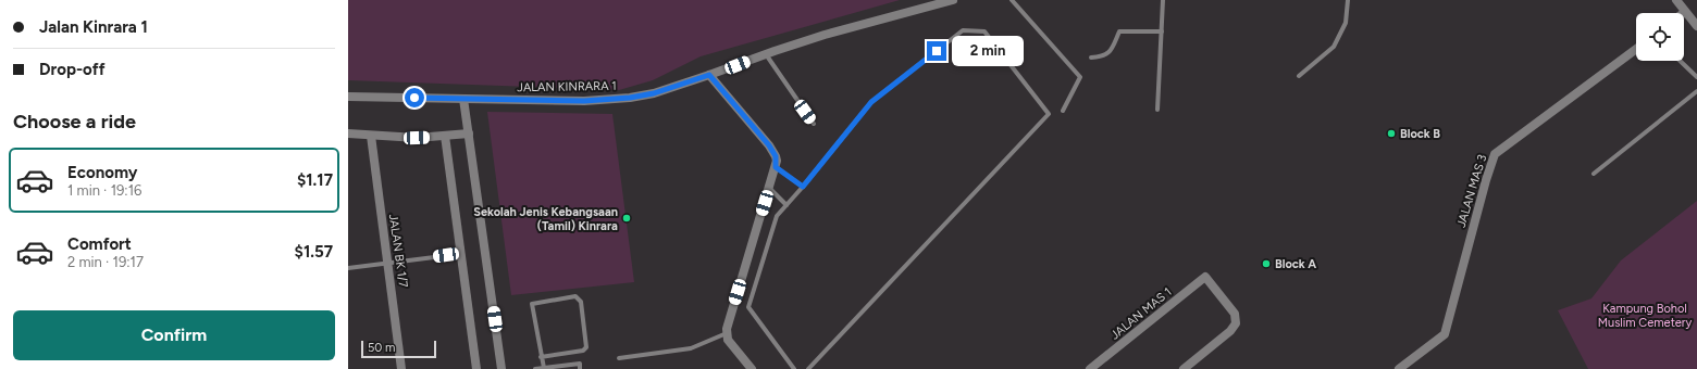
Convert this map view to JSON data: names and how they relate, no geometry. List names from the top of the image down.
{
  "streets": {
    "street": [
      "JALAN KINRARA 1",
      "JALAN MAS 3",
      "JALAN BK 1/7",
      "JALAN MAS 1"
    ]
  },
  "parks": ["Kampung Bohol Muslim Cemetery"],
  "places": ["Block B", "Sekolah Jenis Kebangsaan (Tamil) Kinrara", "Block A"],
  "scale_bar": "50 m",
  "page": {
    "banner": ["Jalan Kinrara 1", "Drop-off"],
    "bubble": "2 min",
    "heading": "Choose a ride",
    "list": [
      {
        "name": "Economy",
        "note": "1 min · 19:16",
        "value": "$1.17"
      },
      {
        "name": "Comfort",
        "note": "2 min · 19:17",
        "value": "$1.57"
      }
    ],
    "buttons": "Confirm",
    "scale": "50 m"
  }
}
